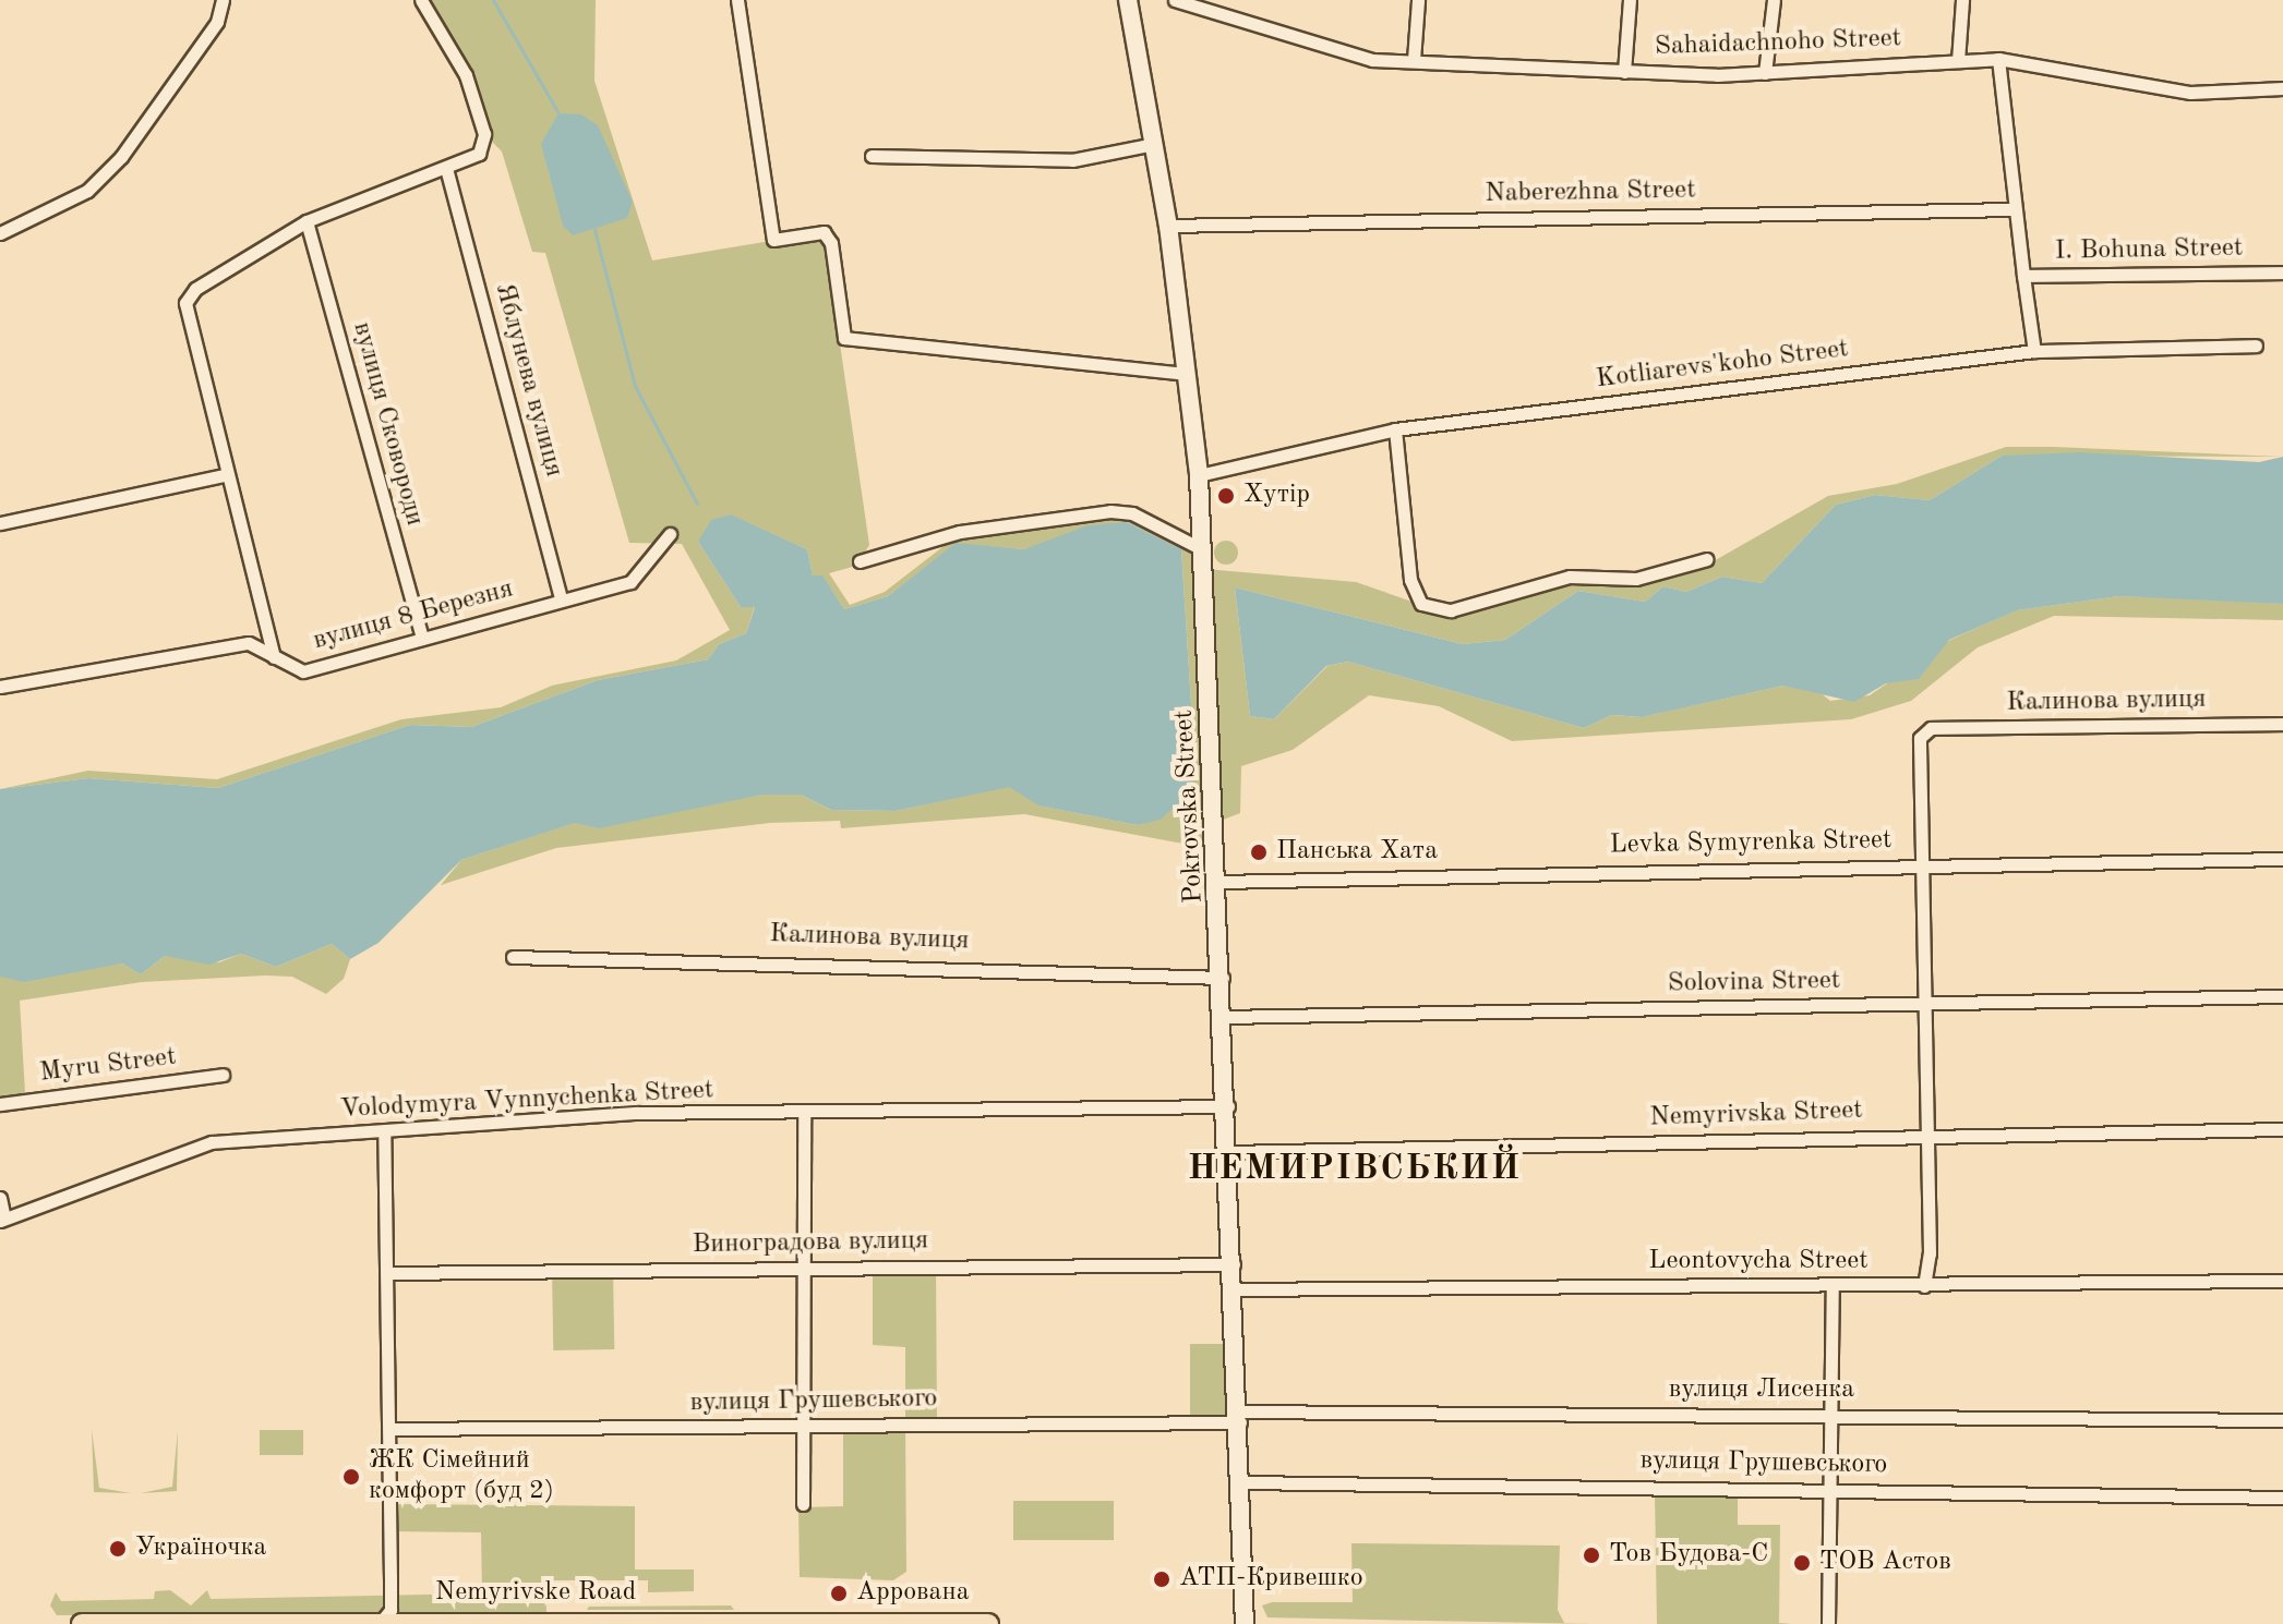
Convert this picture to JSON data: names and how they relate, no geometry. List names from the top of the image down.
{
  "streets": {
    "main road": ["Nemyrivske Road"],
    "street": [
      "Sahaidachnoho Street",
      "Naberezhna Street",
      "I. Bohuna Street",
      "Kotliarevs'koho Street",
      "Яблунева вулиця",
      "вулиця Сковороди",
      "вулиця 8 Березня",
      "Калинова вулиця",
      "Pokrovska Street",
      "Levka Symyrenka Street",
      "Solovina Street",
      "Myru Street",
      "Volodymyra Vynnychenka Street",
      "Nemyrivska Street",
      "Виноградова вулиця",
      "Leontovycha Street",
      "вулиця Лисенка",
      "вулиця Грушевського"
    ]
  },
  "crossings": [
    ["Sahaidachnoho Street", "I. Bohuna Street"],
    ["Naberezhna Street", "I. Bohuna Street"],
    ["Naberezhna Street", "Pokrovska Street"],
    ["Kotliarevs'koho Street", "Pokrovska Street"],
    ["Яблунева вулиця", "вулиця 8 Березня"],
    ["вулиця Сковороди", "вулиця 8 Березня"],
    ["Калинова вулиця", "Pokrovska Street"],
    ["Калинова вулиця", "Levka Symyrenka Street"],
    ["Pokrovska Street", "Levka Symyrenka Street"],
    ["Pokrovska Street", "Solovina Street"],
    ["Pokrovska Street", "Volodymyra Vynnychenka Street"],
    ["Pokrovska Street", "Nemyrivska Street"],
    ["Pokrovska Street", "Виноградова вулиця"],
    ["Pokrovska Street", "Leontovycha Street"],
    ["Pokrovska Street", "вулиця Лисенка"],
    ["Pokrovska Street", "вулиця Грушевського"],
    ["вулиця Лисенка", "вулиця Грушевського"]
  ],
  "districts": ["НЕМИРІВСЬКИЙ"],
  "places": [
    "Хутір",
    "Панська Хата",
    "ЖК Сімейний комфорт (буд 2)",
    "Україночка",
    "Тов Будова-С",
    "ТОВ Астов",
    "АТП-Кривешко",
    "Аррована"
  ]
}
